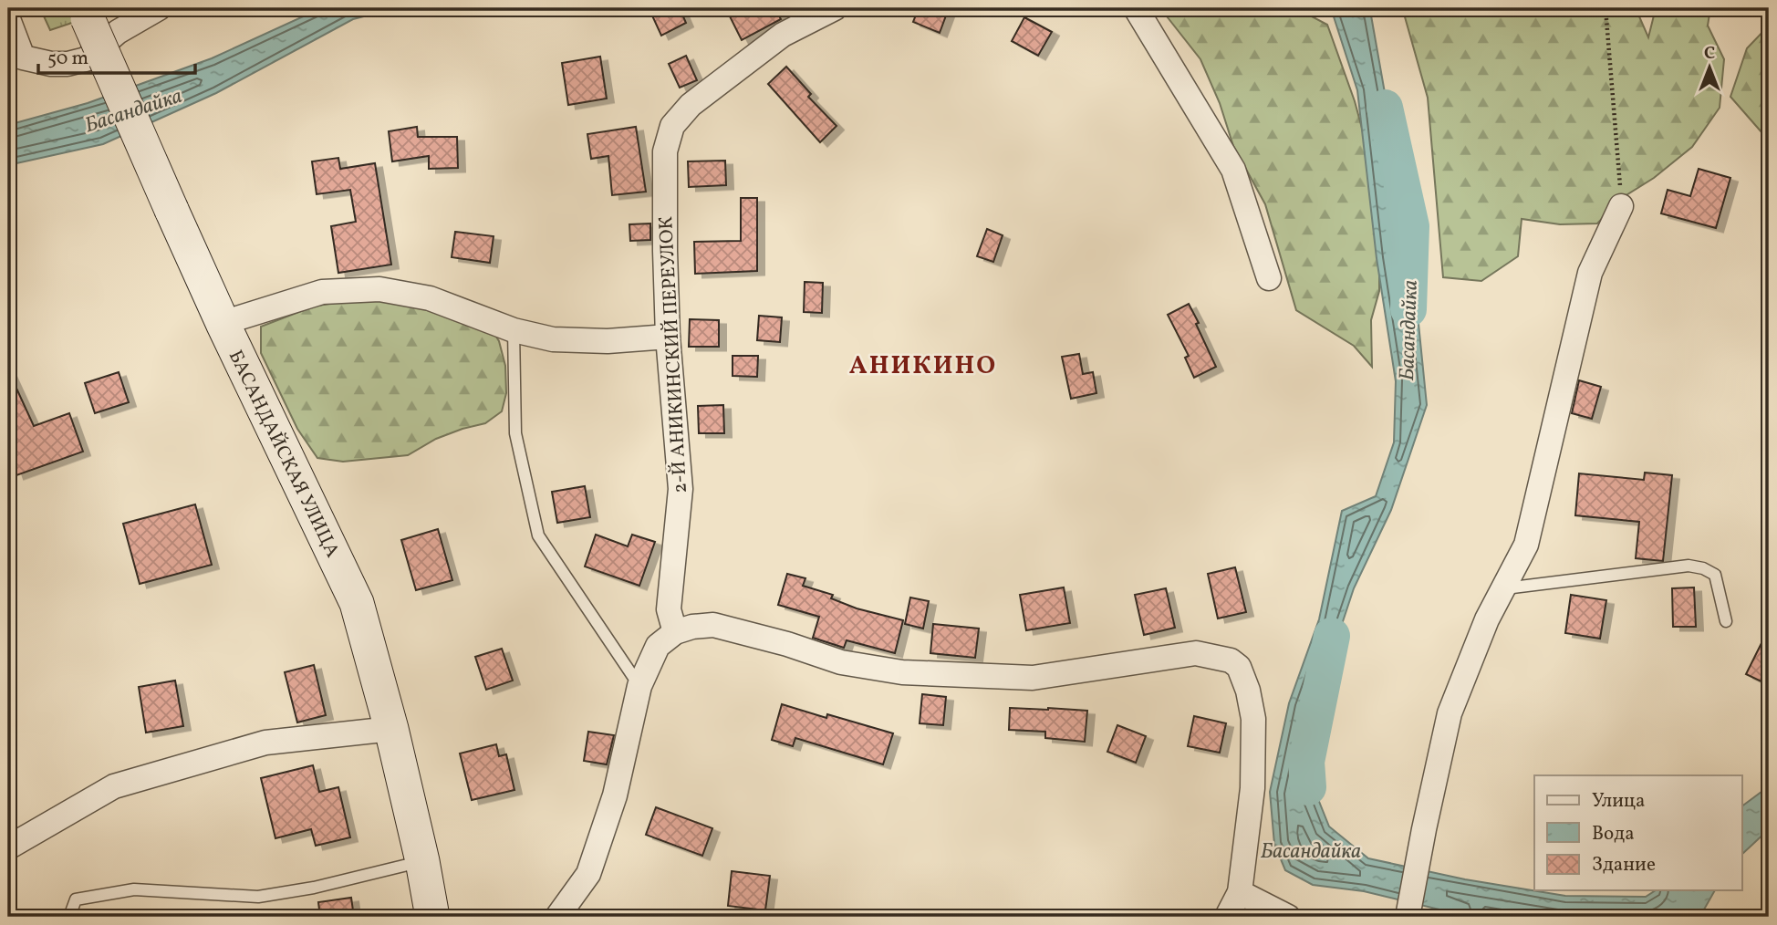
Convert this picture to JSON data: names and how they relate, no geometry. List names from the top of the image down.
{
  "streets": {
    "street": ["2-Й АНИКИНСКИЙ ПЕРЕУЛОК", "БАСАНДАЙСКАЯ УЛИЦА"]
  },
  "districts": ["АНИКИНО"],
  "water": ["Басандайка"],
  "legend": ["Улица", "Вода", "Здание"],
  "scale_bar": "50 m",
  "north": "top"
}
